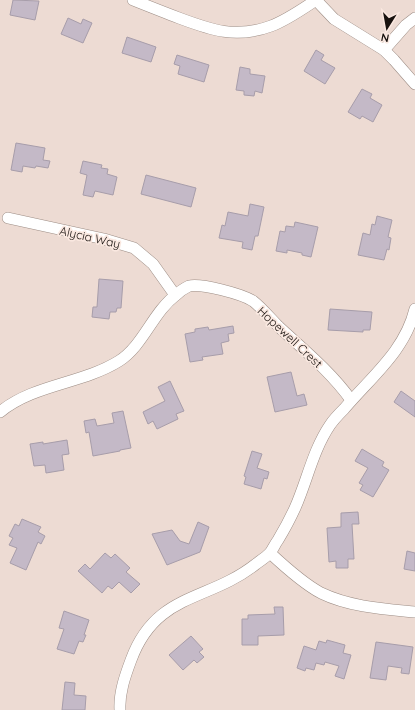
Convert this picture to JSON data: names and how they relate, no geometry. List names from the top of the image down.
{
  "streets": {
    "street": ["Alycia Way", "Hopewell Crest"]
  },
  "crossings": [
    ["Alycia Way", "Hopewell Crest"]
  ],
  "north": "bottom"
}
